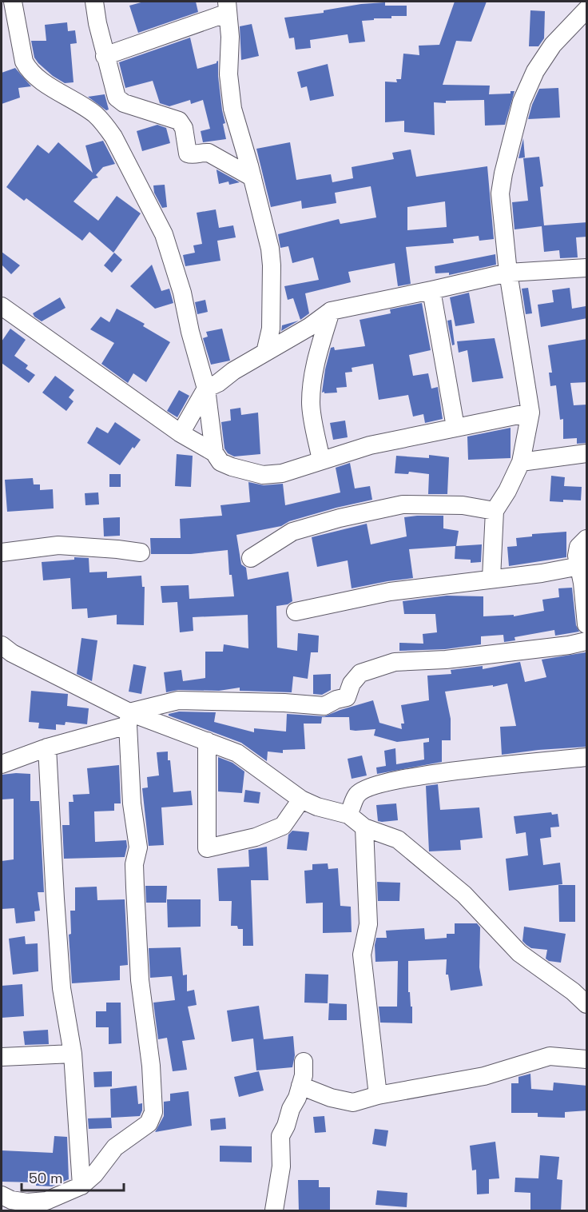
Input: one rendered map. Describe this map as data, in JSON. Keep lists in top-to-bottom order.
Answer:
{
  "scale_bar": "50 m"
}
